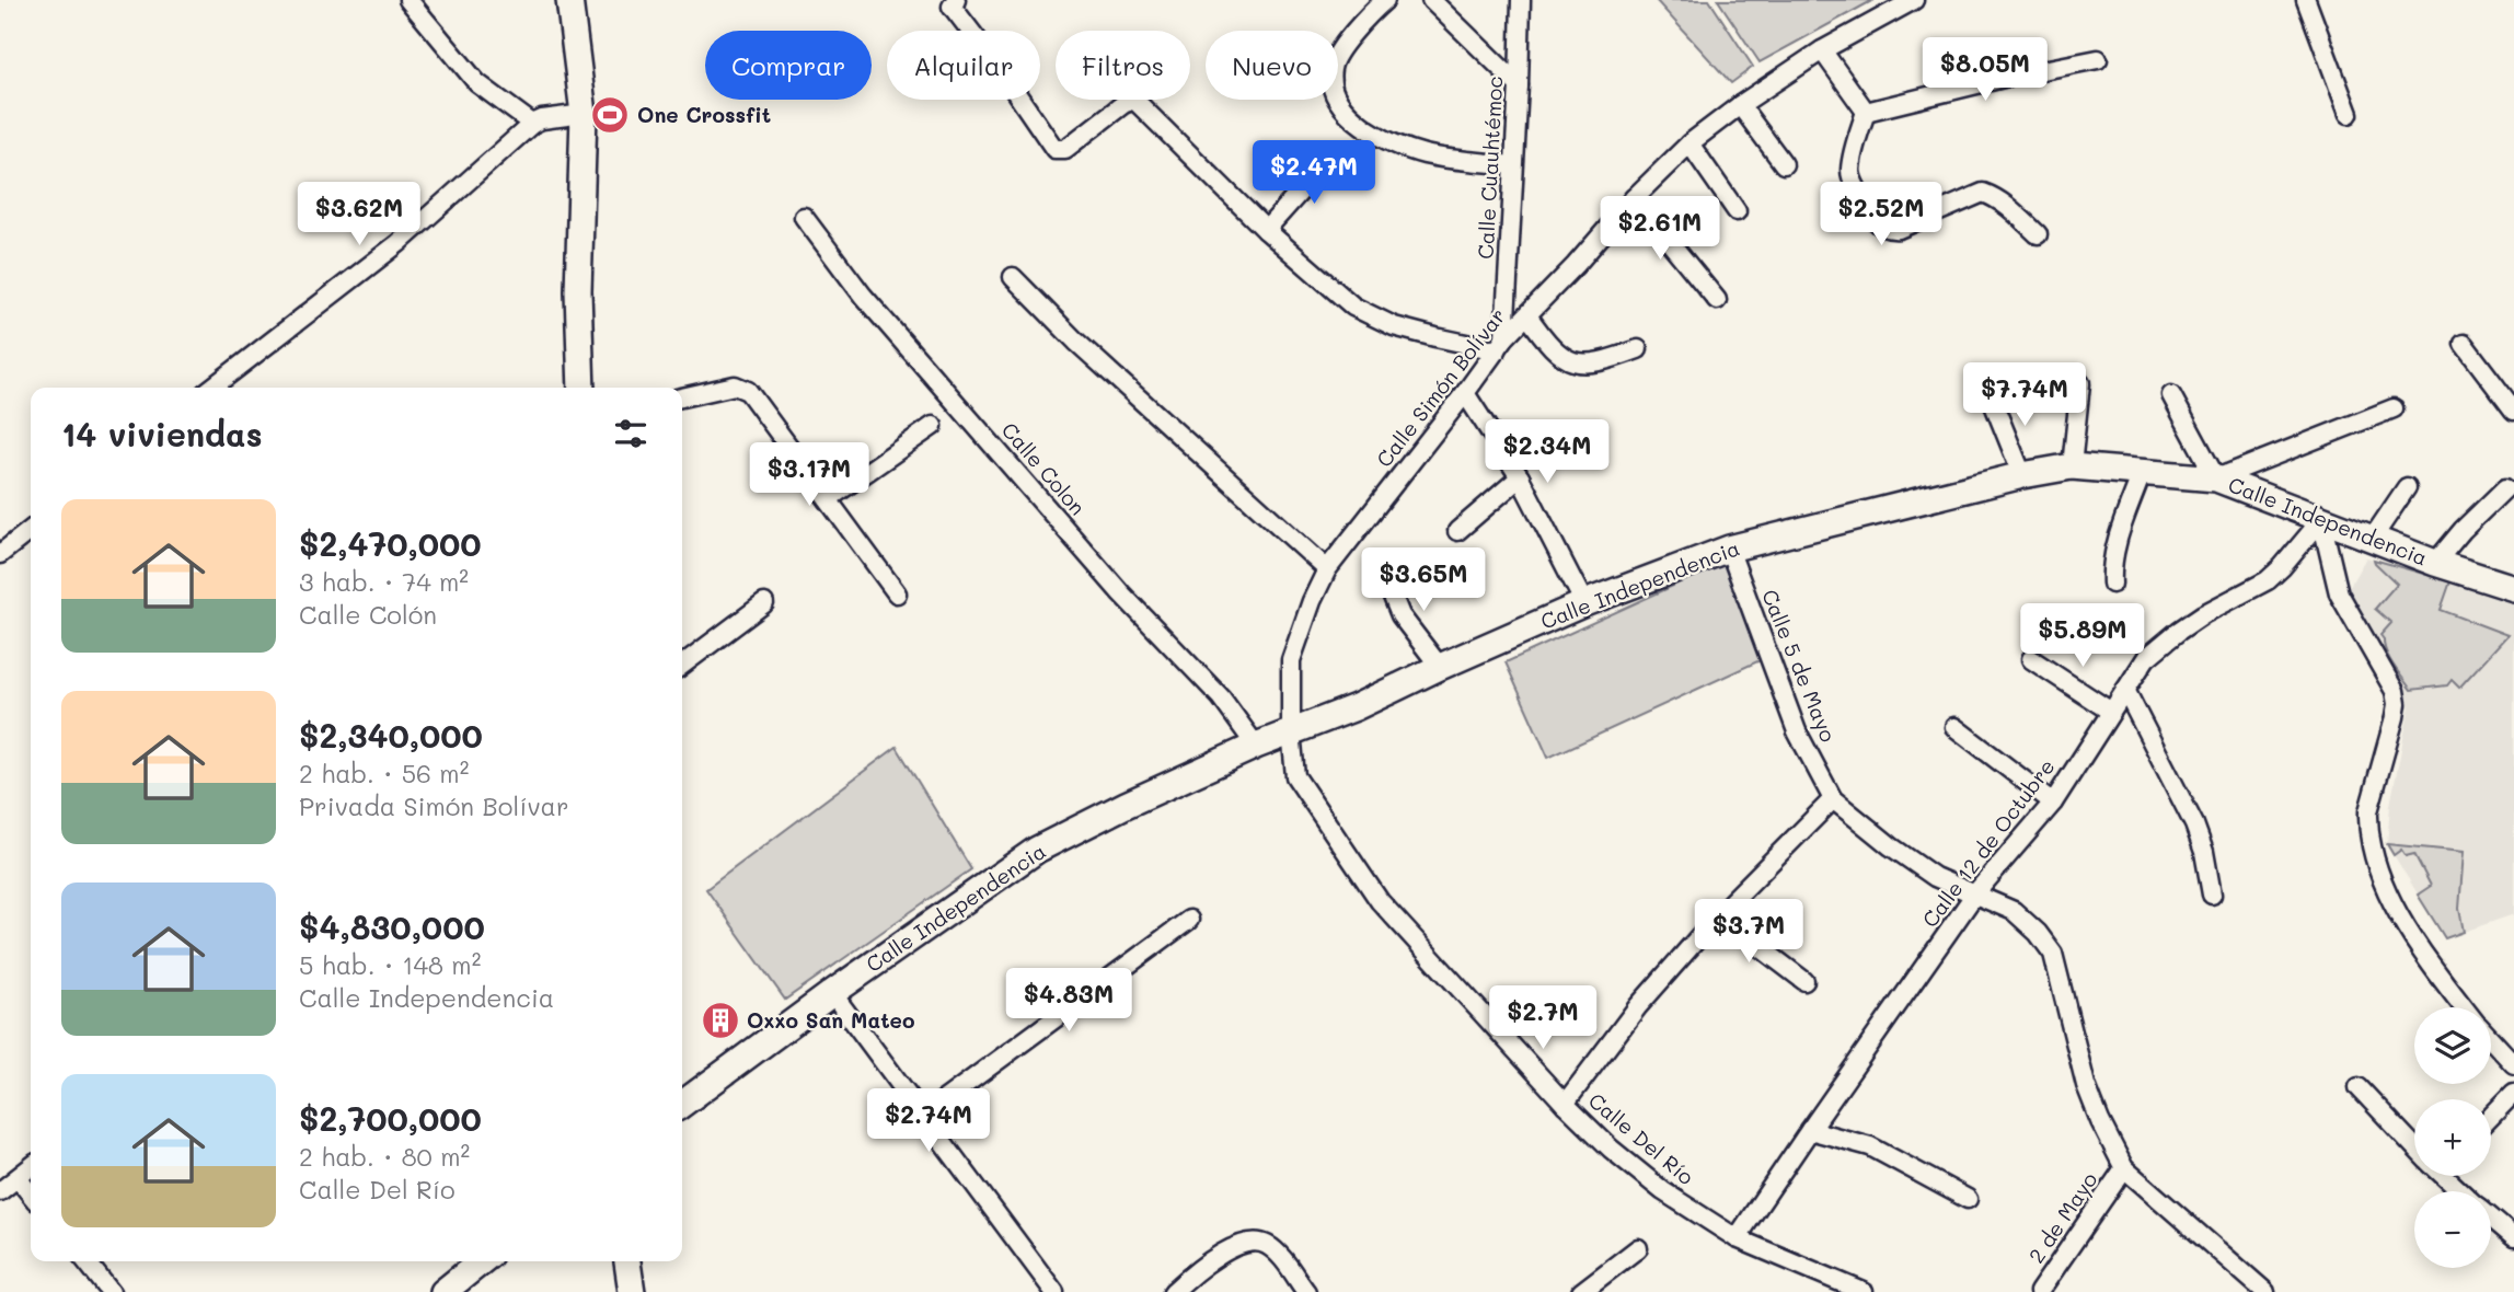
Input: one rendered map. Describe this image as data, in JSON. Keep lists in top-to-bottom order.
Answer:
{
  "streets": {
    "street": [
      "Calle Cuauhtémoc",
      "Calle Simón Bolívar",
      "Calle Colon",
      "Calle Independencia",
      "Calle 5 de Mayo",
      "Calle 12 de Octubre",
      "Calle Del Río",
      "2 de Mayo"
    ]
  },
  "crossings": [
    ["Calle Cuauhtémoc", "Calle Simón Bolívar"],
    ["Calle Simón Bolívar", "Calle Independencia"],
    ["Calle Simón Bolívar", "Calle Del Río"],
    ["Calle Colon", "Calle Independencia"],
    ["Calle Independencia", "Calle 5 de Mayo"],
    ["Calle Independencia", "Calle 12 de Octubre"],
    ["Calle Independencia", "Calle Del Río"],
    ["Calle 5 de Mayo", "Calle 12 de Octubre"],
    ["Calle 5 de Mayo", "2 de Mayo"],
    ["Calle 12 de Octubre", "Calle Del Río"]
  ],
  "places": {
    "sports": ["One Crossfit"],
    "building": ["Oxxo San Mateo"]
  },
  "page": {
    "chip": [
      "Comprar",
      "Alquilar",
      "Filtros",
      "Nuevo"
    ],
    "price": [
      "$8.05M",
      "$2.47M",
      "$3.62M",
      "$2.52M",
      "$2.61M",
      "$7.74M",
      "$2.34M",
      "$3.17M",
      "$3.65M",
      "$5.89M",
      "$3.7M",
      "$4.83M",
      "$2.7M",
      "$2.74M"
    ],
    "heading": "14 viviendas",
    "list": [
      {
        "name": "$2,470,000",
        "note": "3 hab. · 74 m² · Calle Colón"
      },
      {
        "name": "$2,340,000",
        "note": "2 hab. · 56 m² · Privada Simón Bolívar"
      },
      {
        "name": "$4,830,000",
        "note": "5 hab. · 148 m² · Calle Independencia"
      },
      {
        "name": "$2,700,000",
        "note": "2 hab. · 80 m² · Calle Del Río"
      }
    ],
    "map_buttons": ["+", "−"]
  }
}
